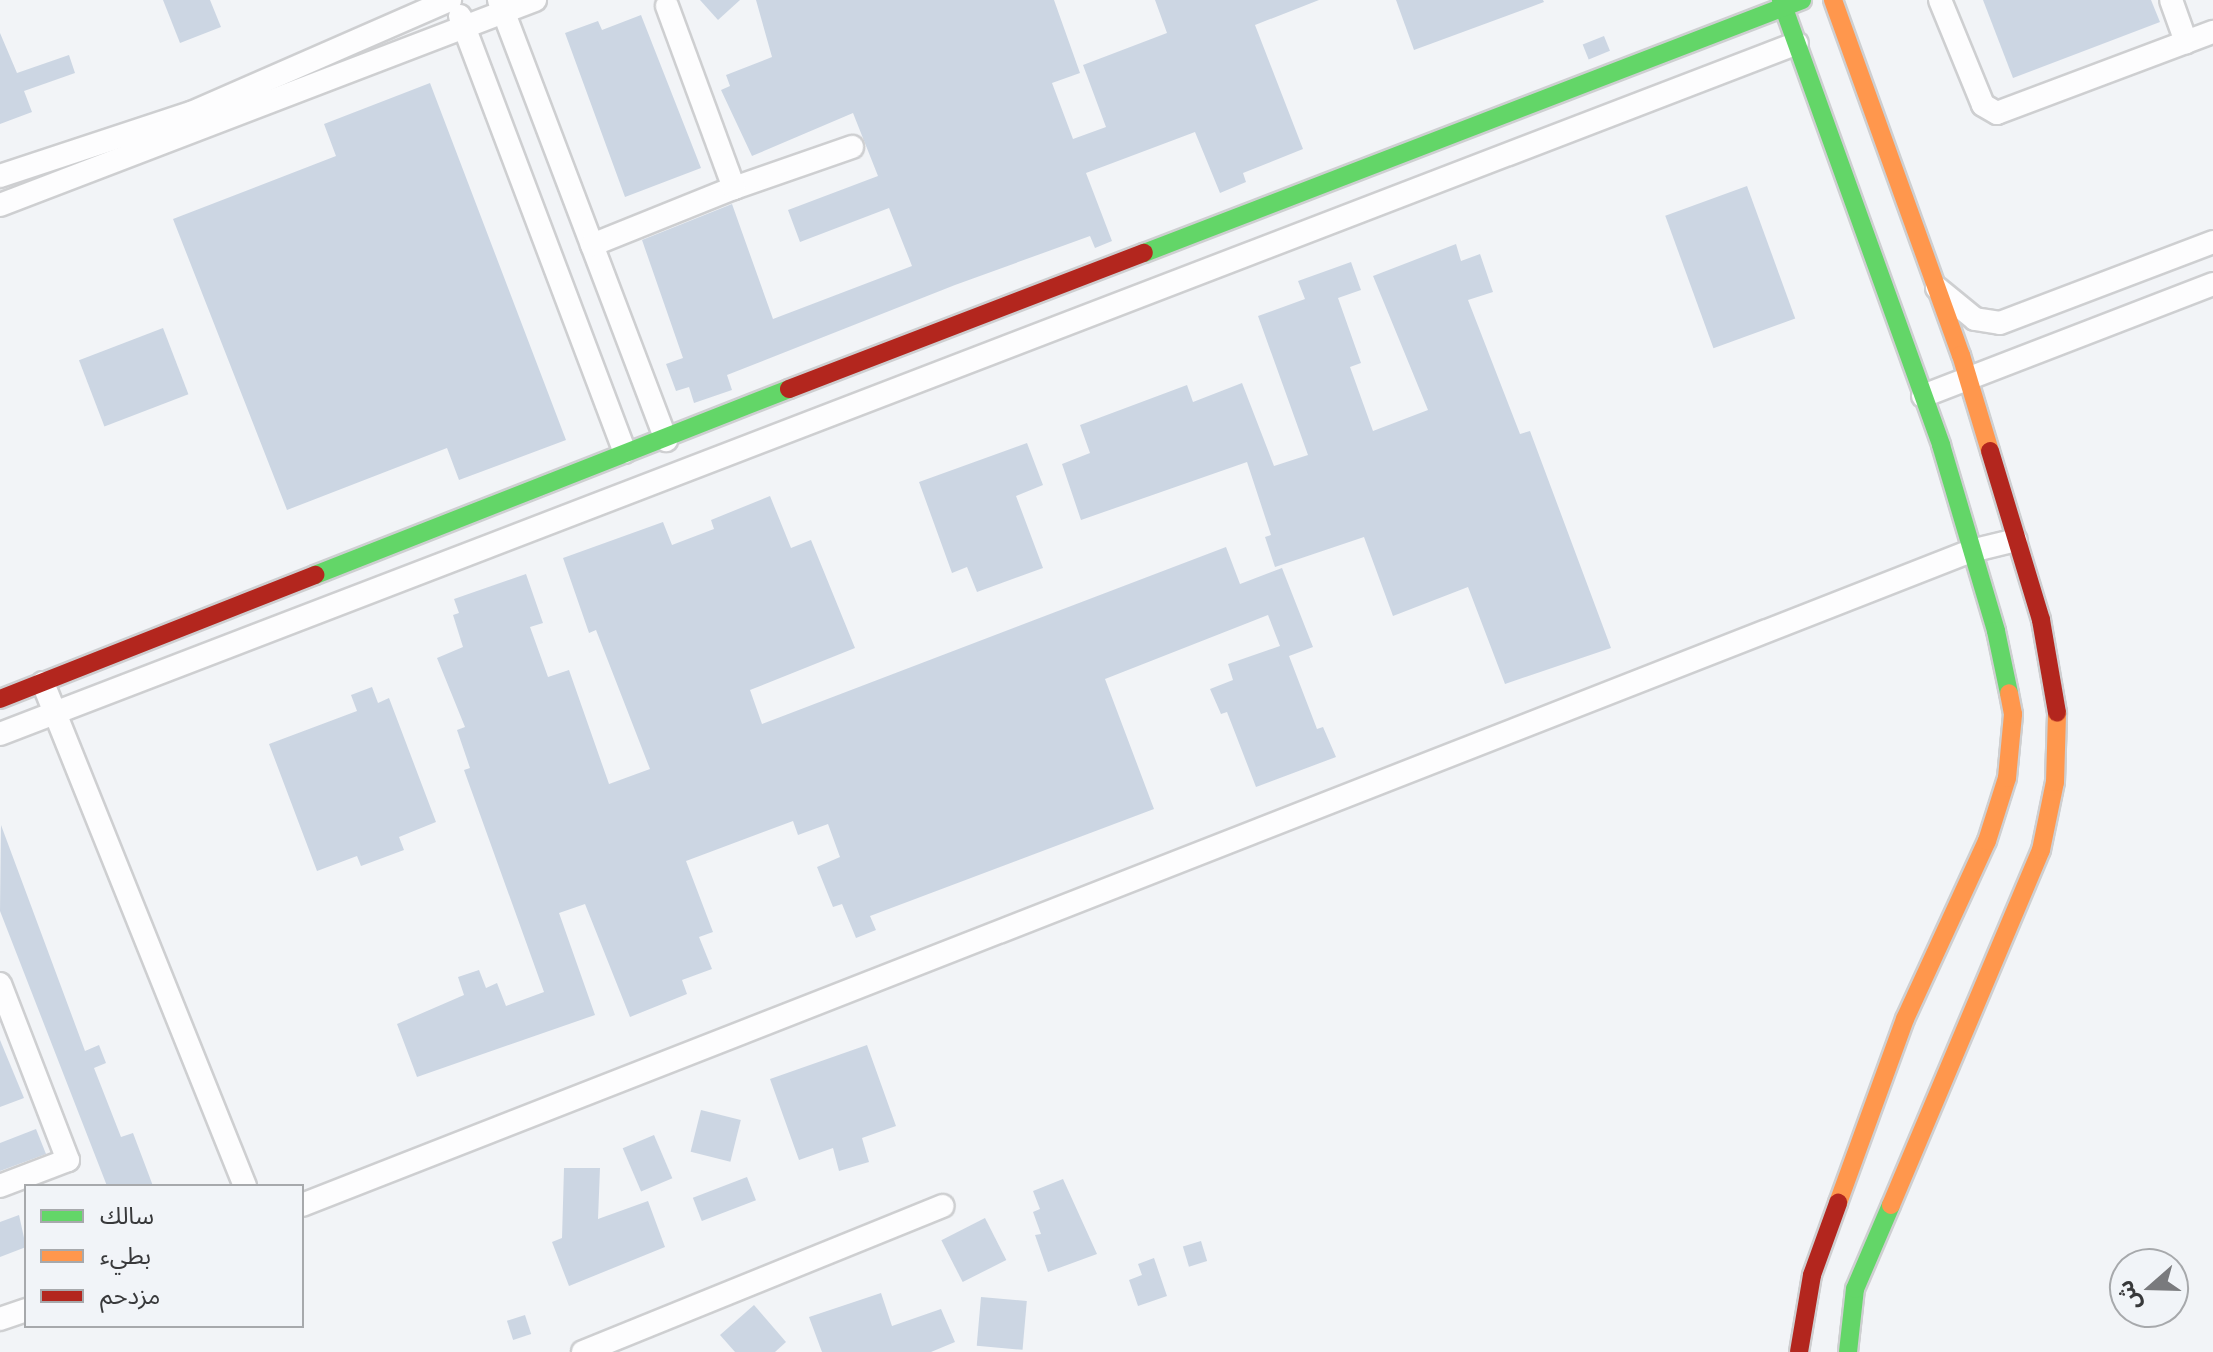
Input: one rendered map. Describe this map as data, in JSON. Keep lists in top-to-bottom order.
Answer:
{
  "legend": ["سالك", "بطيء", "مزدحم"],
  "north": "left"
}
